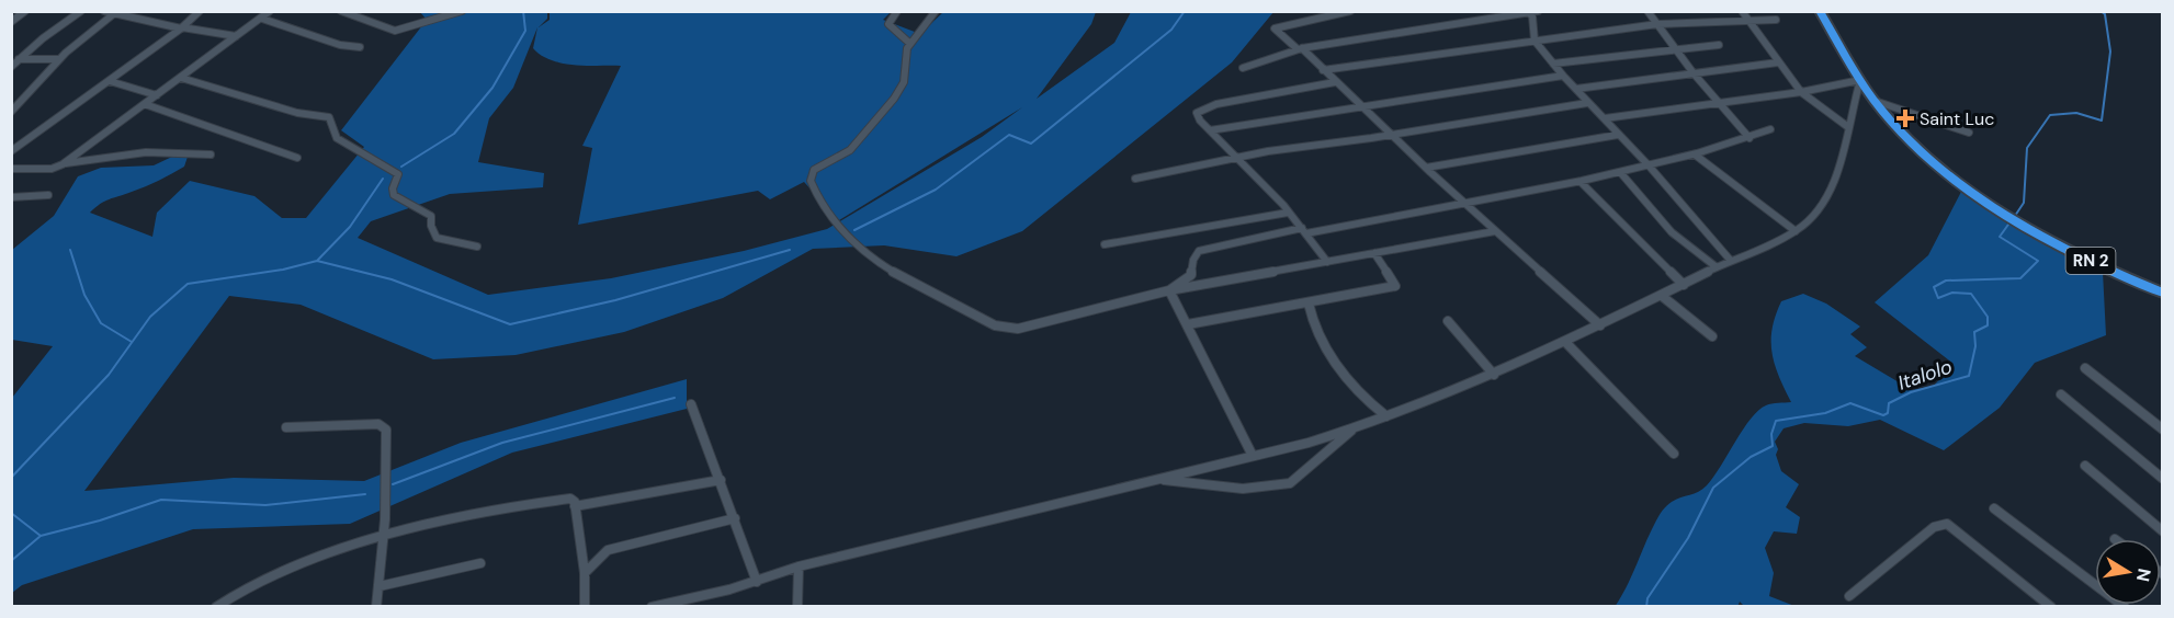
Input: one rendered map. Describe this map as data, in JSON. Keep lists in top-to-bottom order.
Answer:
{
  "streets": {
    "highway": ["RN 2"]
  },
  "water": ["Italolo"],
  "places": {
    "health": ["Saint Luc"]
  },
  "north": "right"
}
